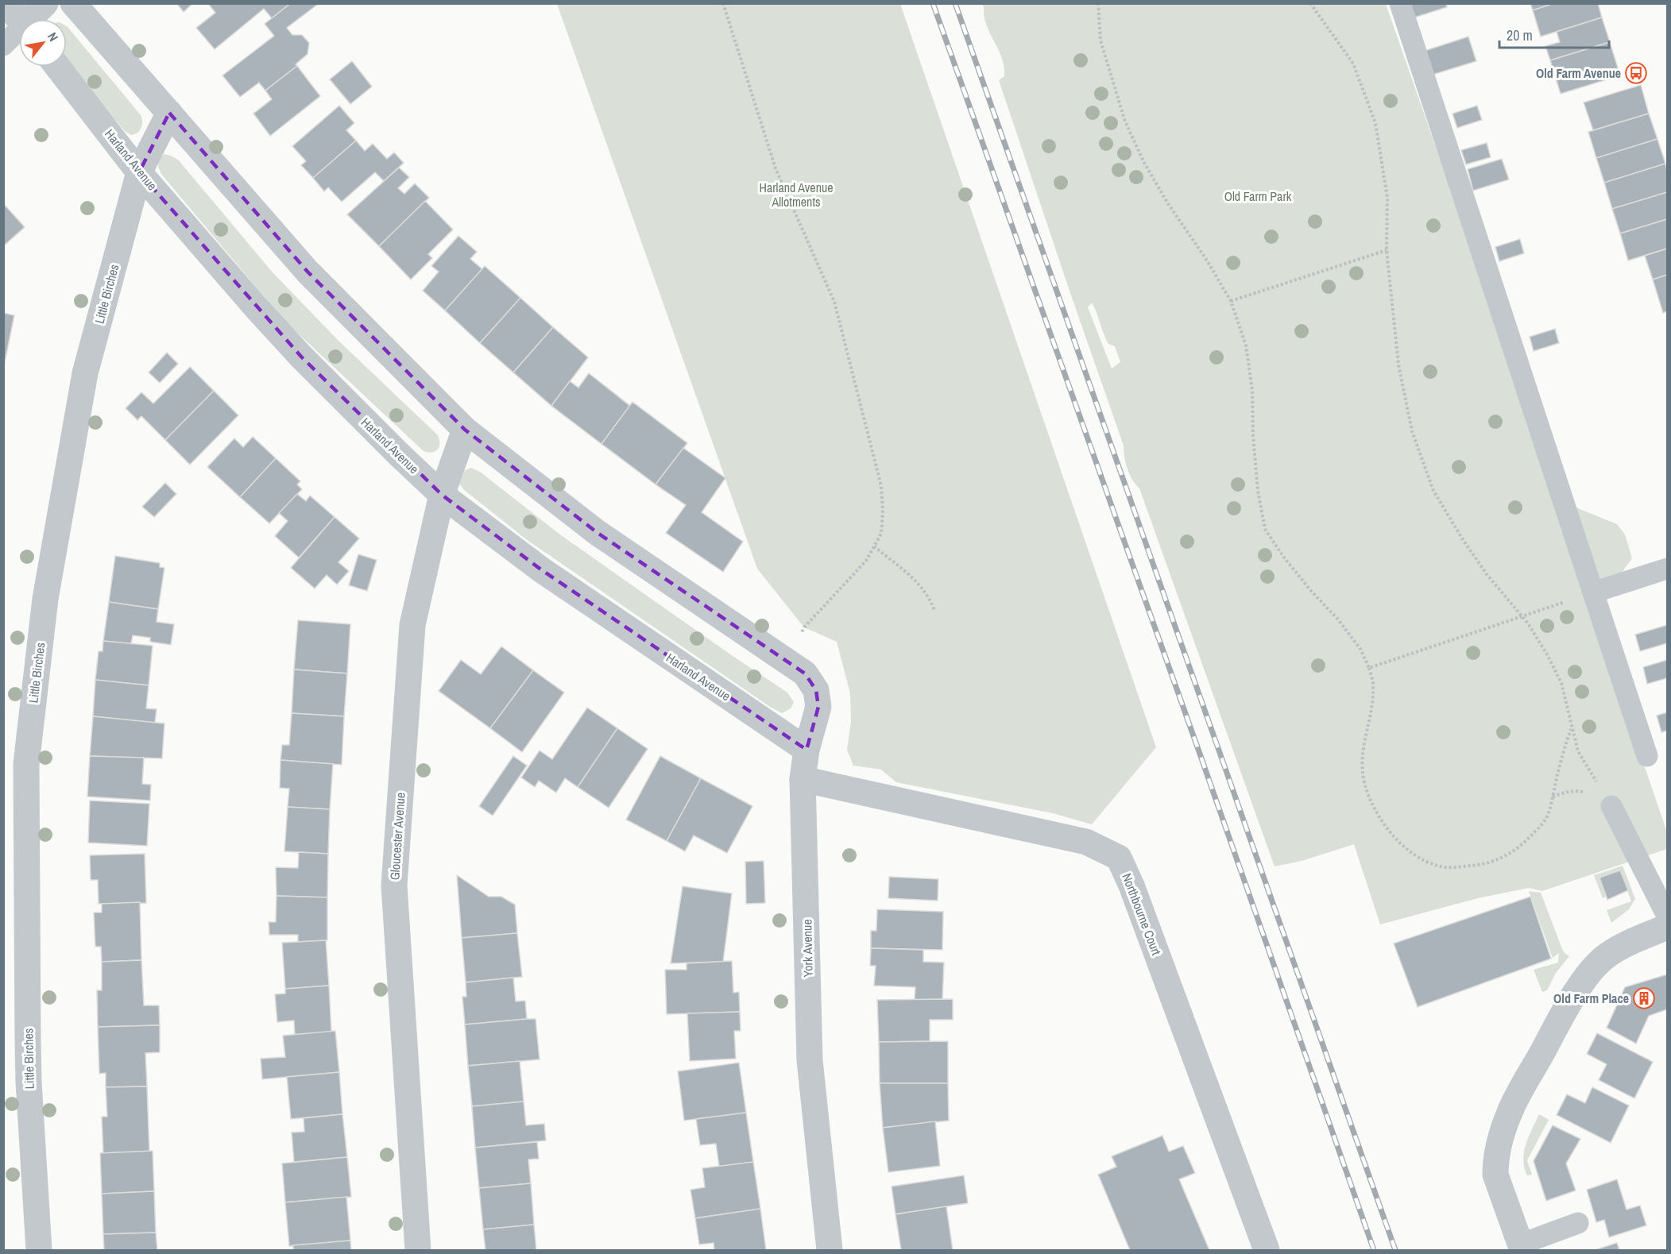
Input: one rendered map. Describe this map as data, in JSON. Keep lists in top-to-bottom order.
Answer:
{
  "streets": {
    "street": [
      "Harland Avenue",
      "Little Birches",
      "Gloucester Avenue",
      "Northbourne Court",
      "York Avenue"
    ]
  },
  "crossings": [
    ["Harland Avenue", "Little Birches"],
    ["Harland Avenue", "Gloucester Avenue"],
    ["Harland Avenue", "York Avenue"],
    ["Northbourne Court", "York Avenue"]
  ],
  "parks": ["Harland Avenue Allotments", "Old Farm Park"],
  "places": {
    "bus stop": ["Old Farm Avenue"],
    "building": ["Old Farm Place"]
  },
  "scale_bar": "20 m",
  "north": "top right"
}
